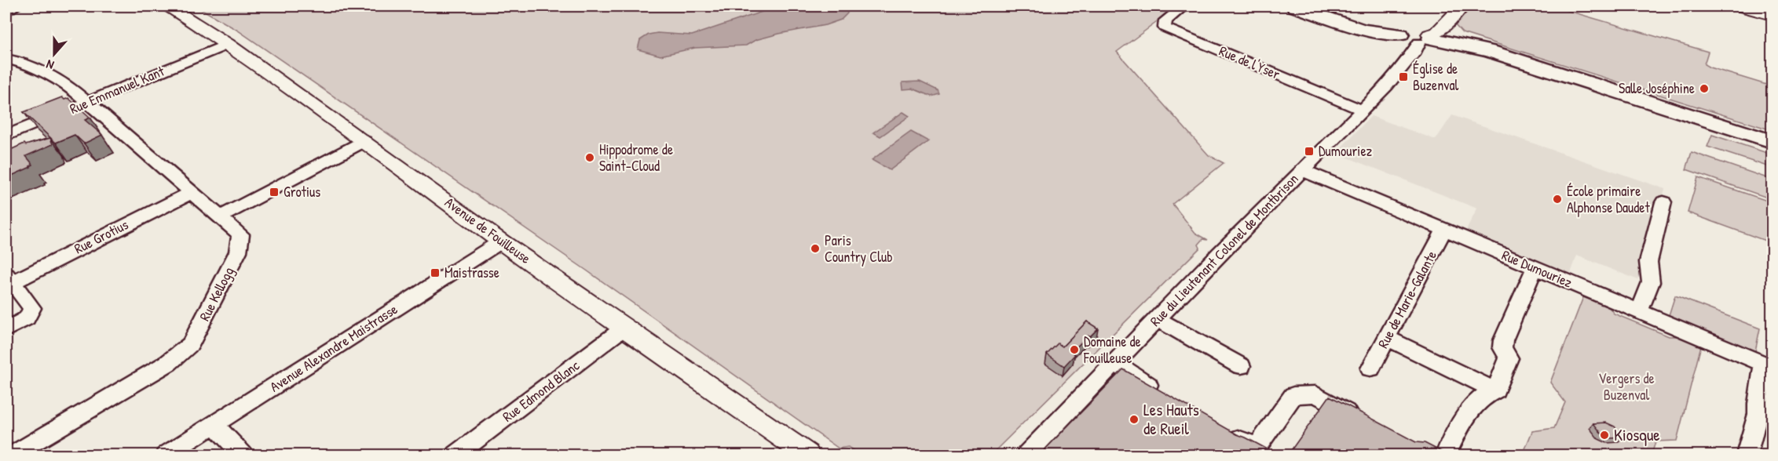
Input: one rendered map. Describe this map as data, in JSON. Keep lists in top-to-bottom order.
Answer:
{
  "streets": {
    "street": [
      "Rue de l'Yser",
      "Rue Emmanuel Kant",
      "Avenue de Fouilleuse",
      "Rue Grotius",
      "Rue du Lieutenant Colonel de Montbrison",
      "Rue Dumouriez",
      "Rue Kellogg",
      "Rue de Marie-Galante",
      "Avenue Alexandre Maistrasse",
      "Rue Edmond Blanc"
    ]
  },
  "crossings": [
    ["Rue de l'Yser", "Rue du Lieutenant Colonel de Montbrison"],
    ["Rue Emmanuel Kant", "Avenue de Fouilleuse"],
    ["Rue Emmanuel Kant", "Rue Kellogg"],
    ["Avenue de Fouilleuse", "Avenue Alexandre Maistrasse"],
    ["Avenue de Fouilleuse", "Rue Edmond Blanc"],
    ["Rue Grotius", "Rue Kellogg"],
    ["Rue du Lieutenant Colonel de Montbrison", "Rue Dumouriez"],
    ["Rue Dumouriez", "Rue de Marie-Galante"]
  ],
  "parks": ["Vergers de Buzenval"],
  "places": {
    "transit": [
      "Église de Buzenval",
      "Dumouriez",
      "Grotius",
      "Maistrasse"
    ],
    "other": [
      "Salle Joséphine",
      "Hippodrome de Saint-Cloud",
      "École primaire Alphonse Daudet",
      "Paris Country Club",
      "Domaine de Fouilleuse",
      "Les Hauts de Rueil",
      "Kiosque"
    ]
  },
  "north": "bottom"
}
